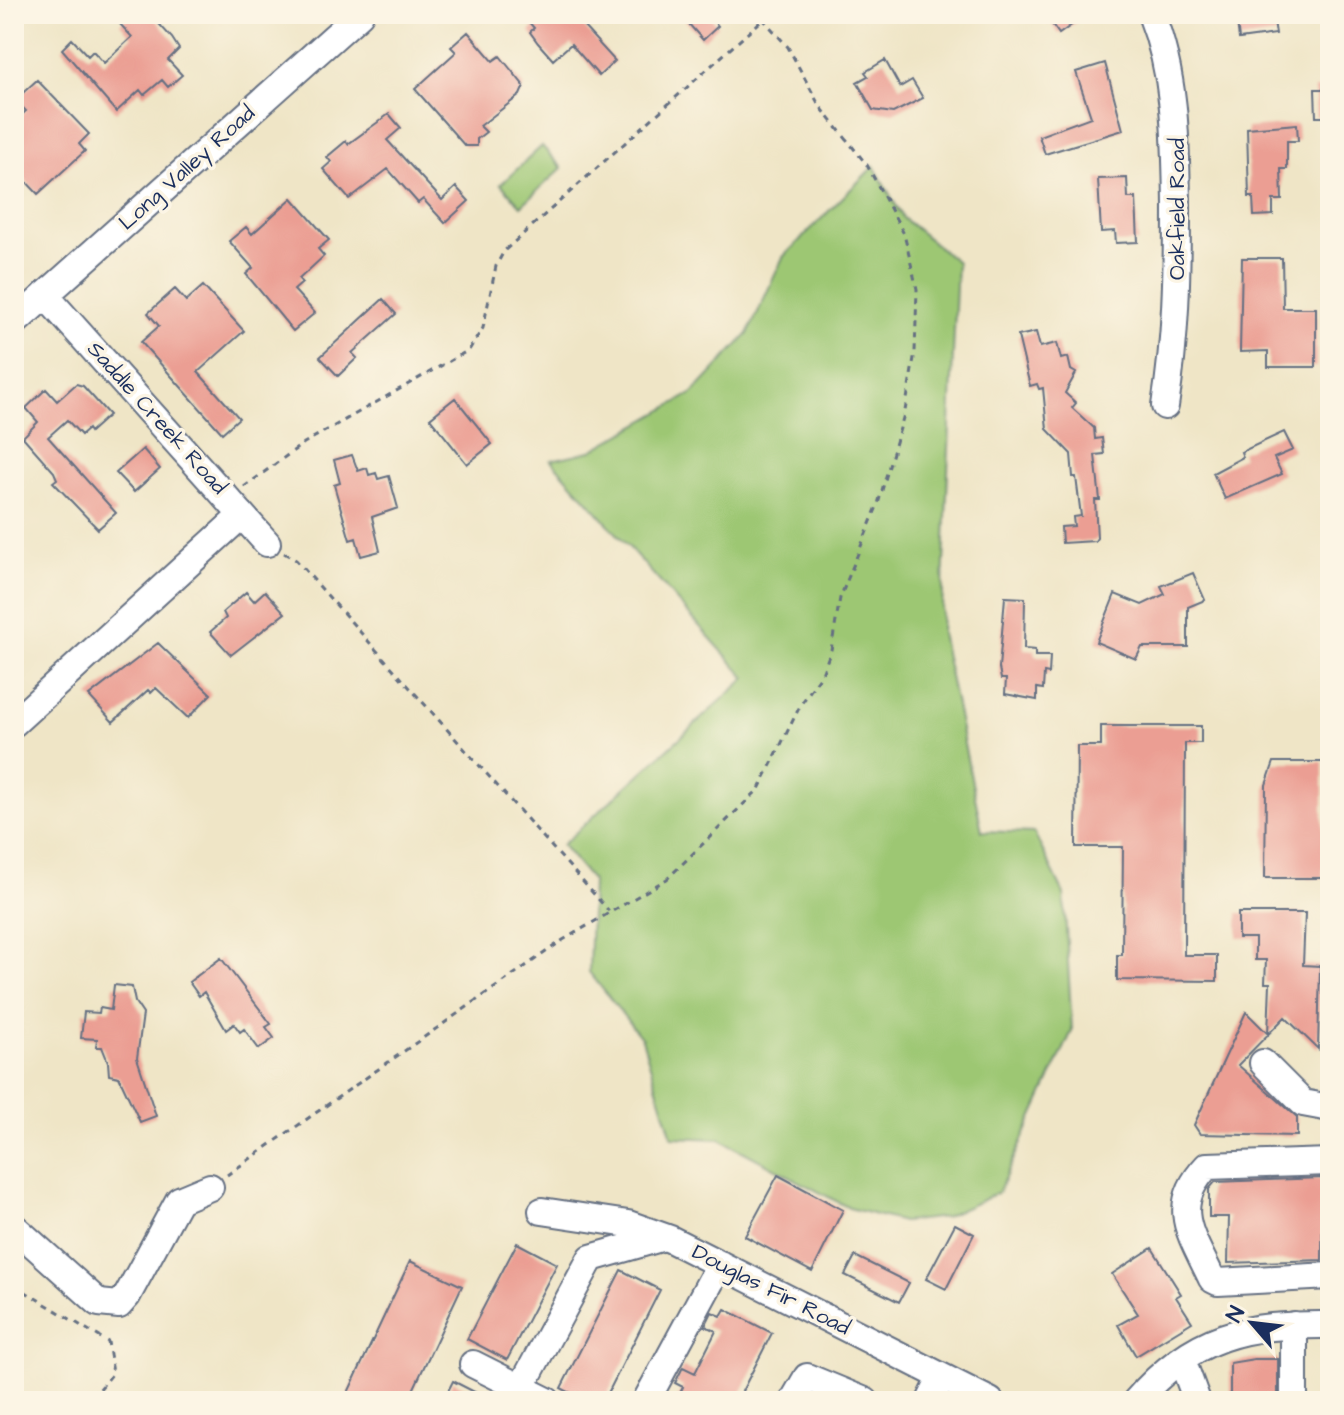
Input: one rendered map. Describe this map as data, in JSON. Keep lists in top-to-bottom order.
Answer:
{
  "streets": {
    "street": [
      "Long Valley Road",
      "Oakfield Road",
      "Saddle Creek Road",
      "Douglas Fir Road"
    ]
  },
  "crossings": [
    ["Long Valley Road", "Saddle Creek Road"]
  ],
  "north": "top left"
}
